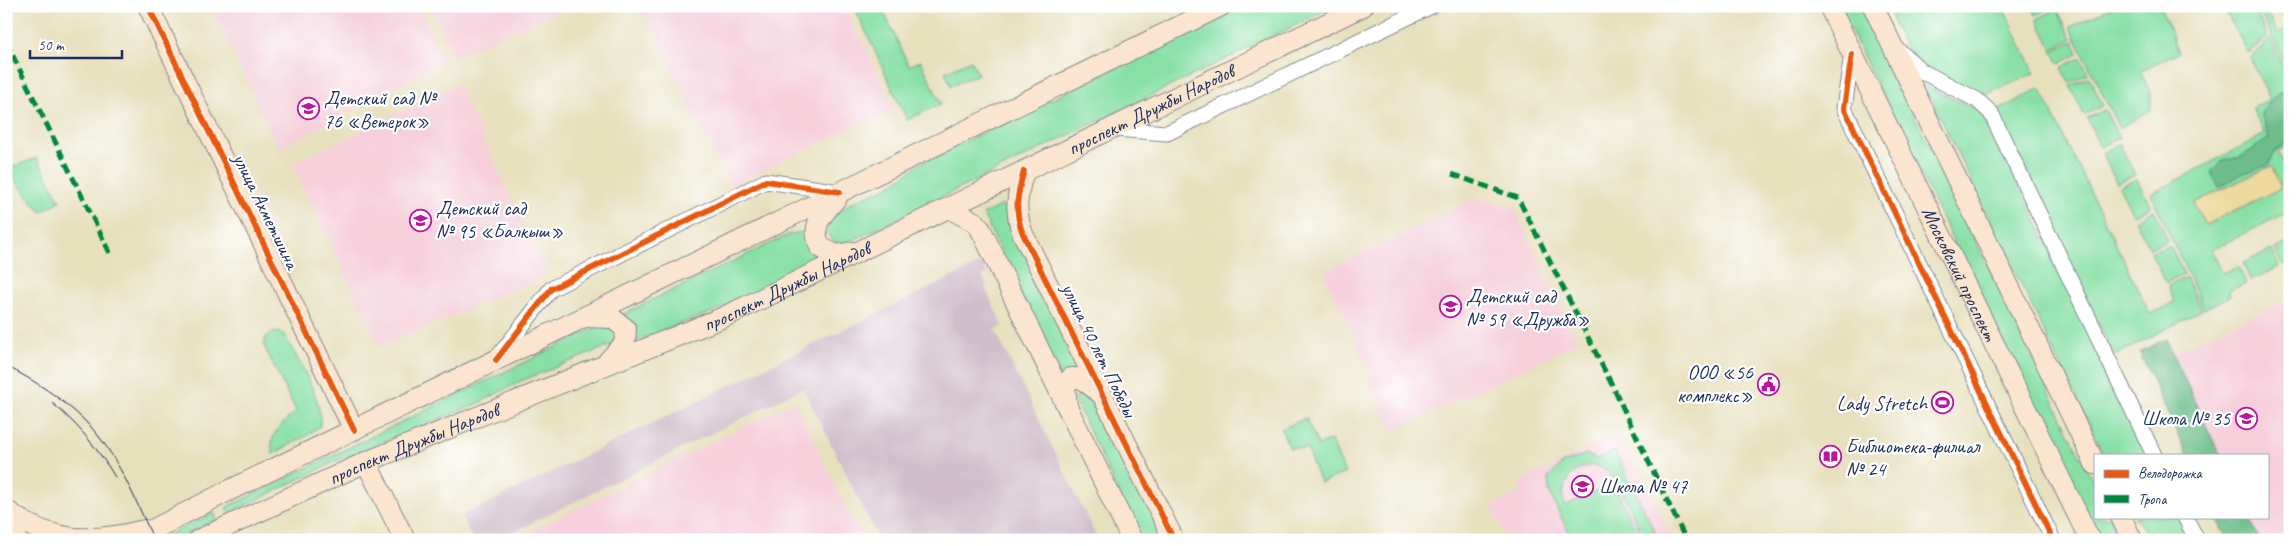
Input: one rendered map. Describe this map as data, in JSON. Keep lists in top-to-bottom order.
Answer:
{
  "streets": {
    "main road": [
      "проспект Дружбы Народов",
      "улица Ахметшина",
      "Московский проспект",
      "улица 40 лет Победы"
    ]
  },
  "crossings": [
    ["проспект Дружбы Народов", "улица Ахметшина"],
    ["проспект Дружбы Народов", "улица 40 лет Победы"]
  ],
  "places": {
    "school or university": [
      "Детский сад № 76 «Ветерок»",
      "Детский сад № 95 «Балкыш»",
      "Детский сад № 59 «Дружба»",
      "Школа № 35",
      "Школа № 47"
    ],
    "public building": ["ООО «56 комплекс»"],
    "sports": ["Lady Stretch"],
    "library": ["Библиотека-филиал № 24"]
  },
  "legend": ["Велодорожка", "Тропа"],
  "scale_bar": "50 m"
}
